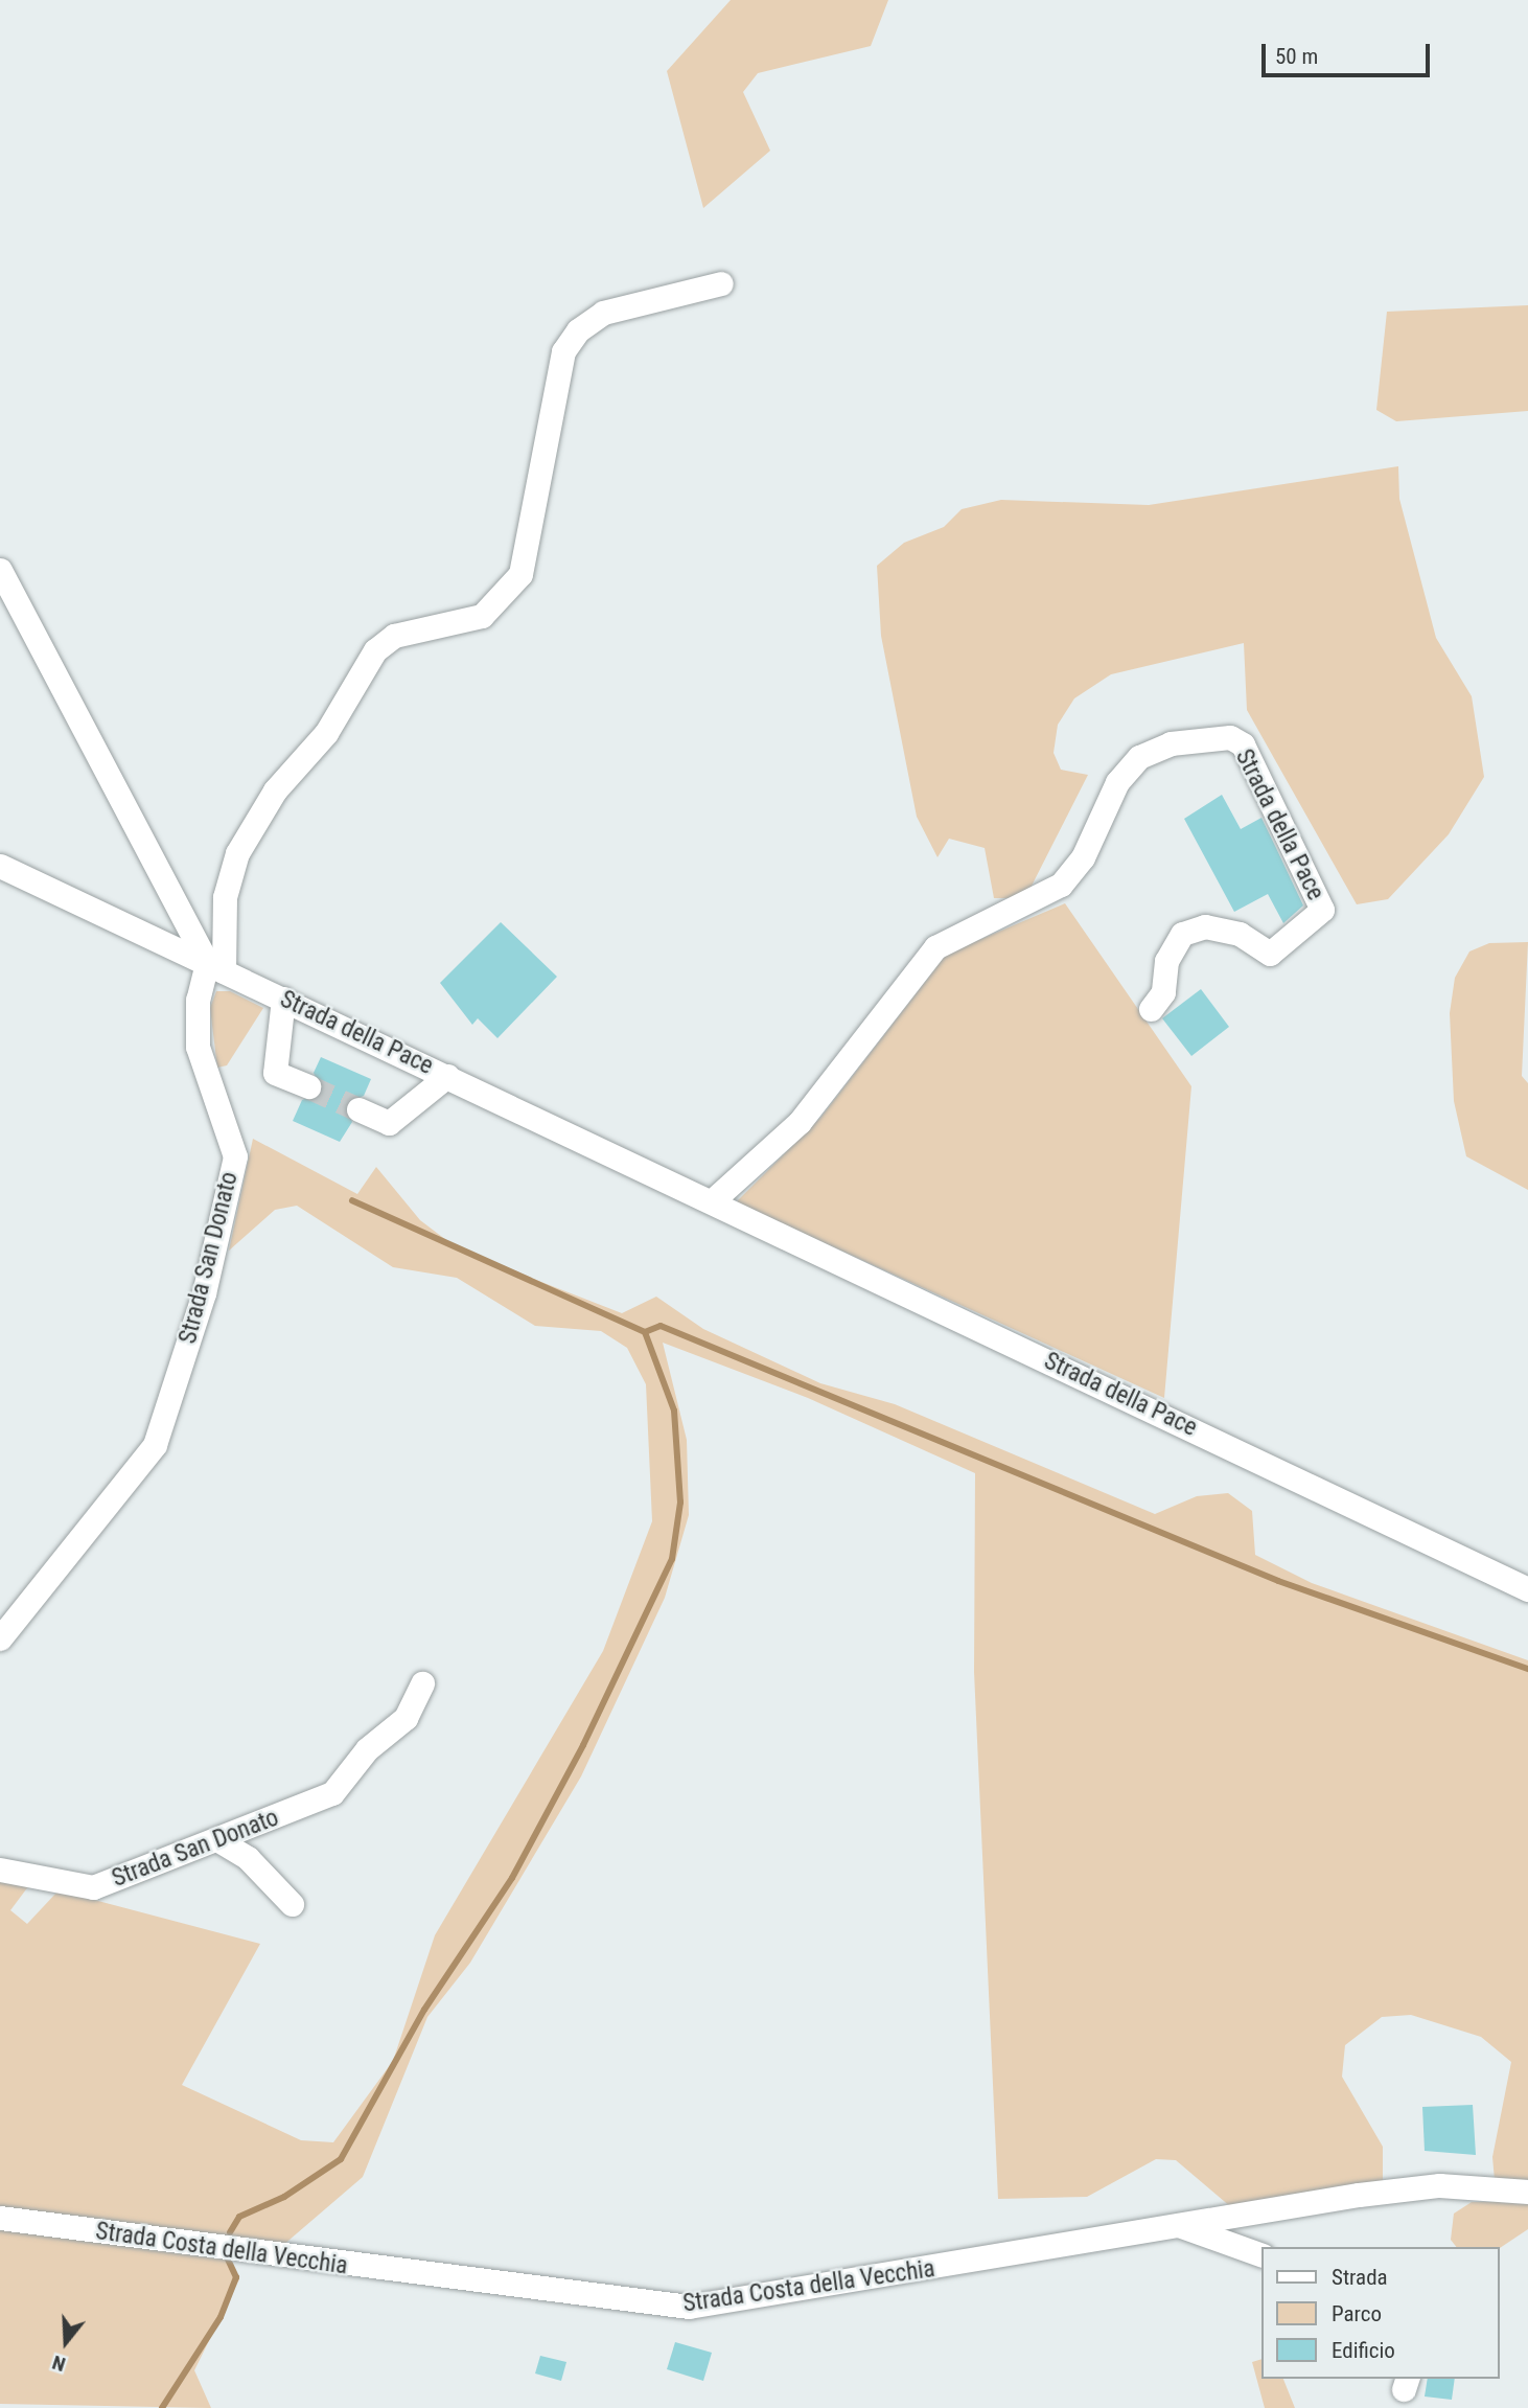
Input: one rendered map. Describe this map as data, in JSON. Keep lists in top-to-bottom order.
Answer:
{
  "streets": {
    "street": ["Strada della Pace", "Strada San Donato", "Strada Costa della Vecchia"]
  },
  "crossings": [
    ["Strada della Pace", "Strada San Donato"]
  ],
  "legend": ["Strada", "Parco", "Edificio"],
  "scale_bar": "50 m",
  "north": "bottom"
}
